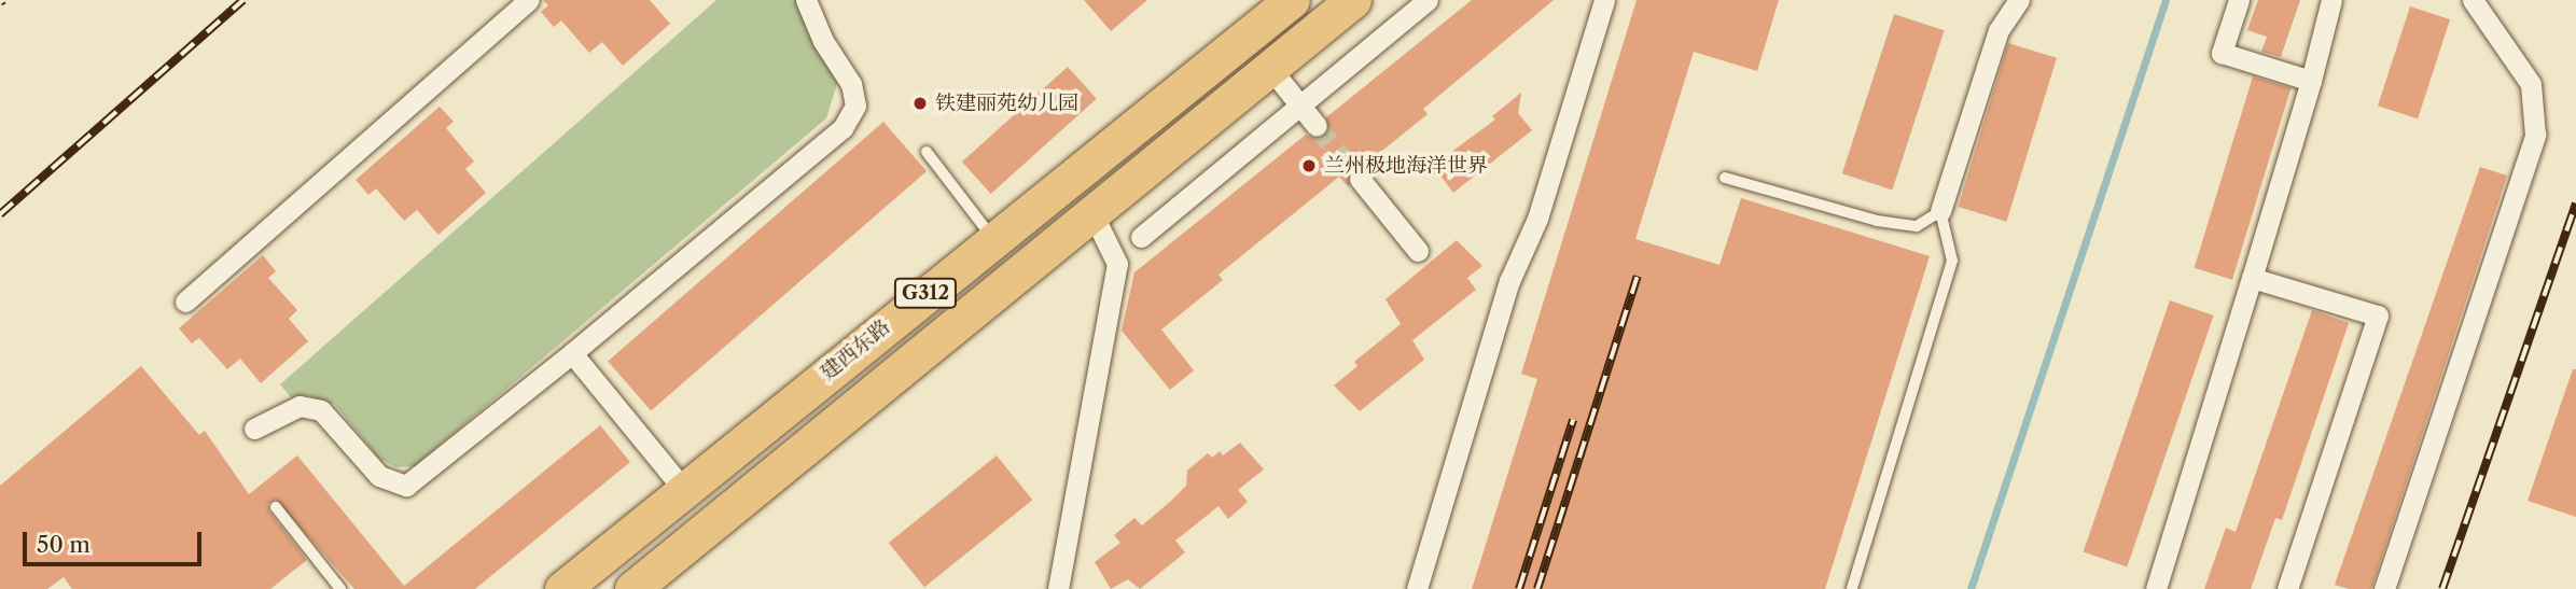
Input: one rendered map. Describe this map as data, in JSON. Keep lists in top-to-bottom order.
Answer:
{
  "streets": {
    "highway": ["G312", "建西东路"]
  },
  "places": ["铁建丽苑幼儿园", "兰州极地海洋世界"],
  "scale_bar": "50 m"
}
